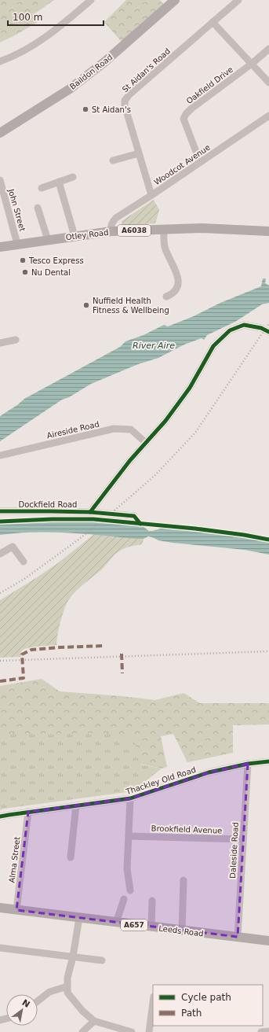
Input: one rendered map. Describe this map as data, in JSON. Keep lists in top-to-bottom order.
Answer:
{
  "streets": {
    "main road": [
      "Baildon Road",
      "A6038",
      "Otley Road",
      "A657",
      "Leeds Road"
    ],
    "street": [
      "St Aidan's Road",
      "Oakfield Drive",
      "Woodcot Avenue",
      "John Street",
      "Aireside Road",
      "Dockfield Road",
      "Thackley Old Road",
      "Brookfield Avenue",
      "Daleside Road",
      "Alma Street"
    ]
  },
  "crossings": [
    ["St Aidan's Road", "Woodcot Avenue"],
    ["Oakfield Drive", "Woodcot Avenue"],
    ["Woodcot Avenue", "Otley Road"],
    ["John Street", "Otley Road"],
    ["Thackley Old Road", "Daleside Road"],
    ["Thackley Old Road", "Alma Street"],
    ["Brookfield Avenue", "Daleside Road"],
    ["Daleside Road", "Leeds Road"],
    ["Alma Street", "Leeds Road"]
  ],
  "water": ["River Aire"],
  "places": [
    "St Aidan's",
    "Tesco Express",
    "Nu Dental",
    "Nuffield Health Fitness & Wellbeing"
  ],
  "legend": ["Cycle path", "Path"],
  "scale_bar": "100 m",
  "north": "top right"
}
